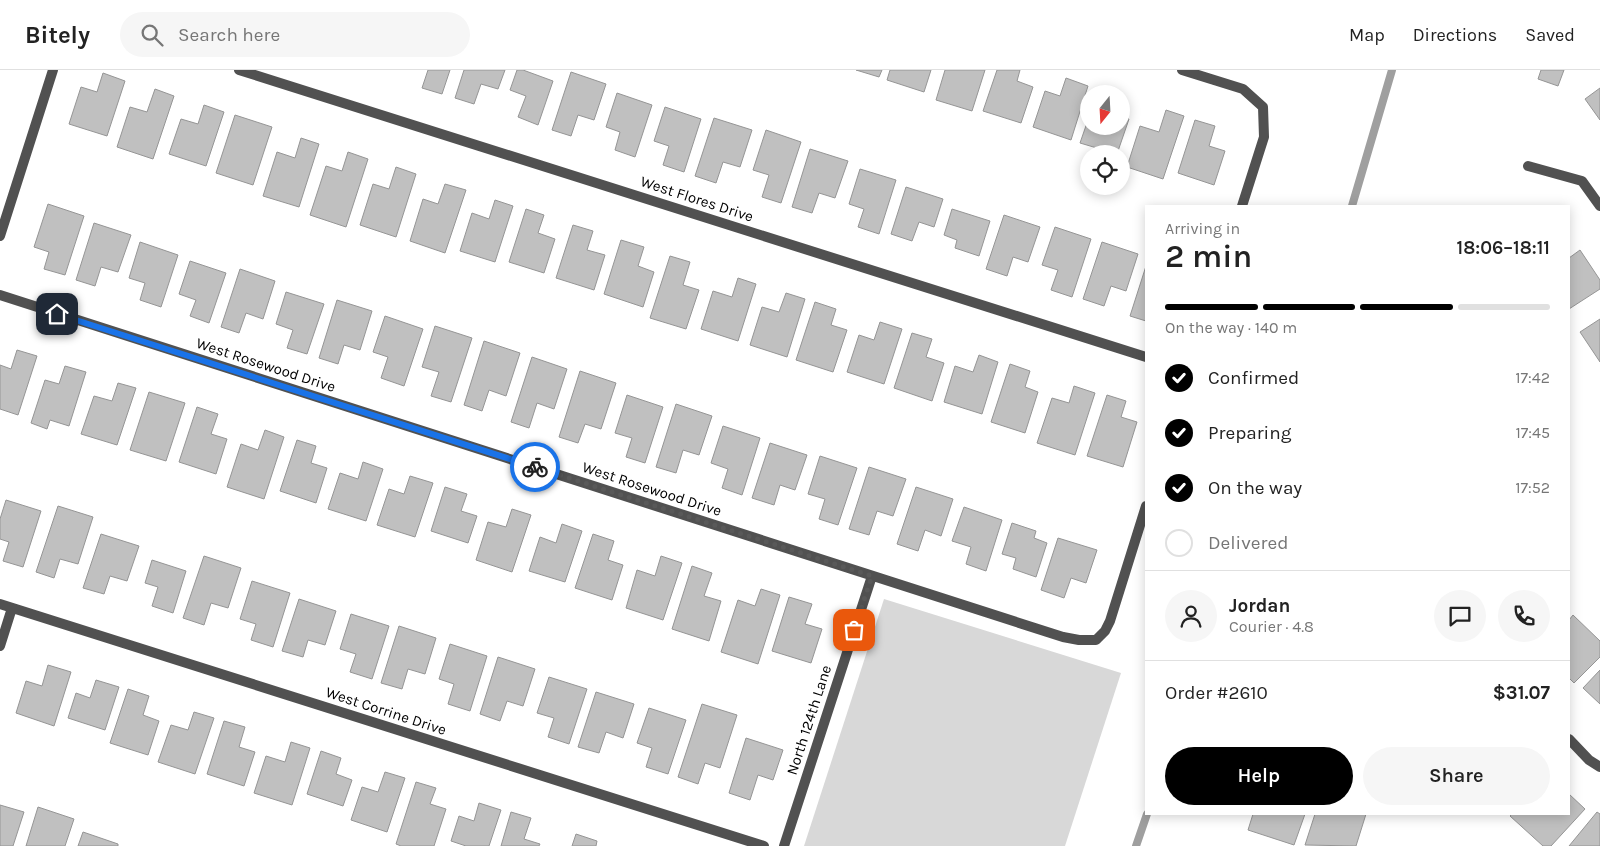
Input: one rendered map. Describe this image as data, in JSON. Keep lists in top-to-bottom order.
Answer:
{
  "streets": {
    "street": [
      "West Flores Drive",
      "West Rosewood Drive",
      "West Corrine Drive",
      "North 124th Lane"
    ]
  },
  "crossings": [
    ["West Rosewood Drive", "North 124th Lane"]
  ],
  "north": "bottom",
  "page": {
    "header": "Bitely",
    "search": "Search here",
    "nav": ["Map", "Directions", "Saved"],
    "heading": ["2 min", "Arriving in", "18:06–18:11"],
    "panel": [
      "Jordan",
      "Courier · 4.8",
      "Order #2610",
      "$31.07"
    ],
    "bar": "On the way · 140 m",
    "list": [
      ["Confirmed", "17:42"],
      ["Preparing", "17:45"],
      ["On the way", "17:52"],
      "Delivered"
    ],
    "buttons": ["Help", "Share"]
  }
}
